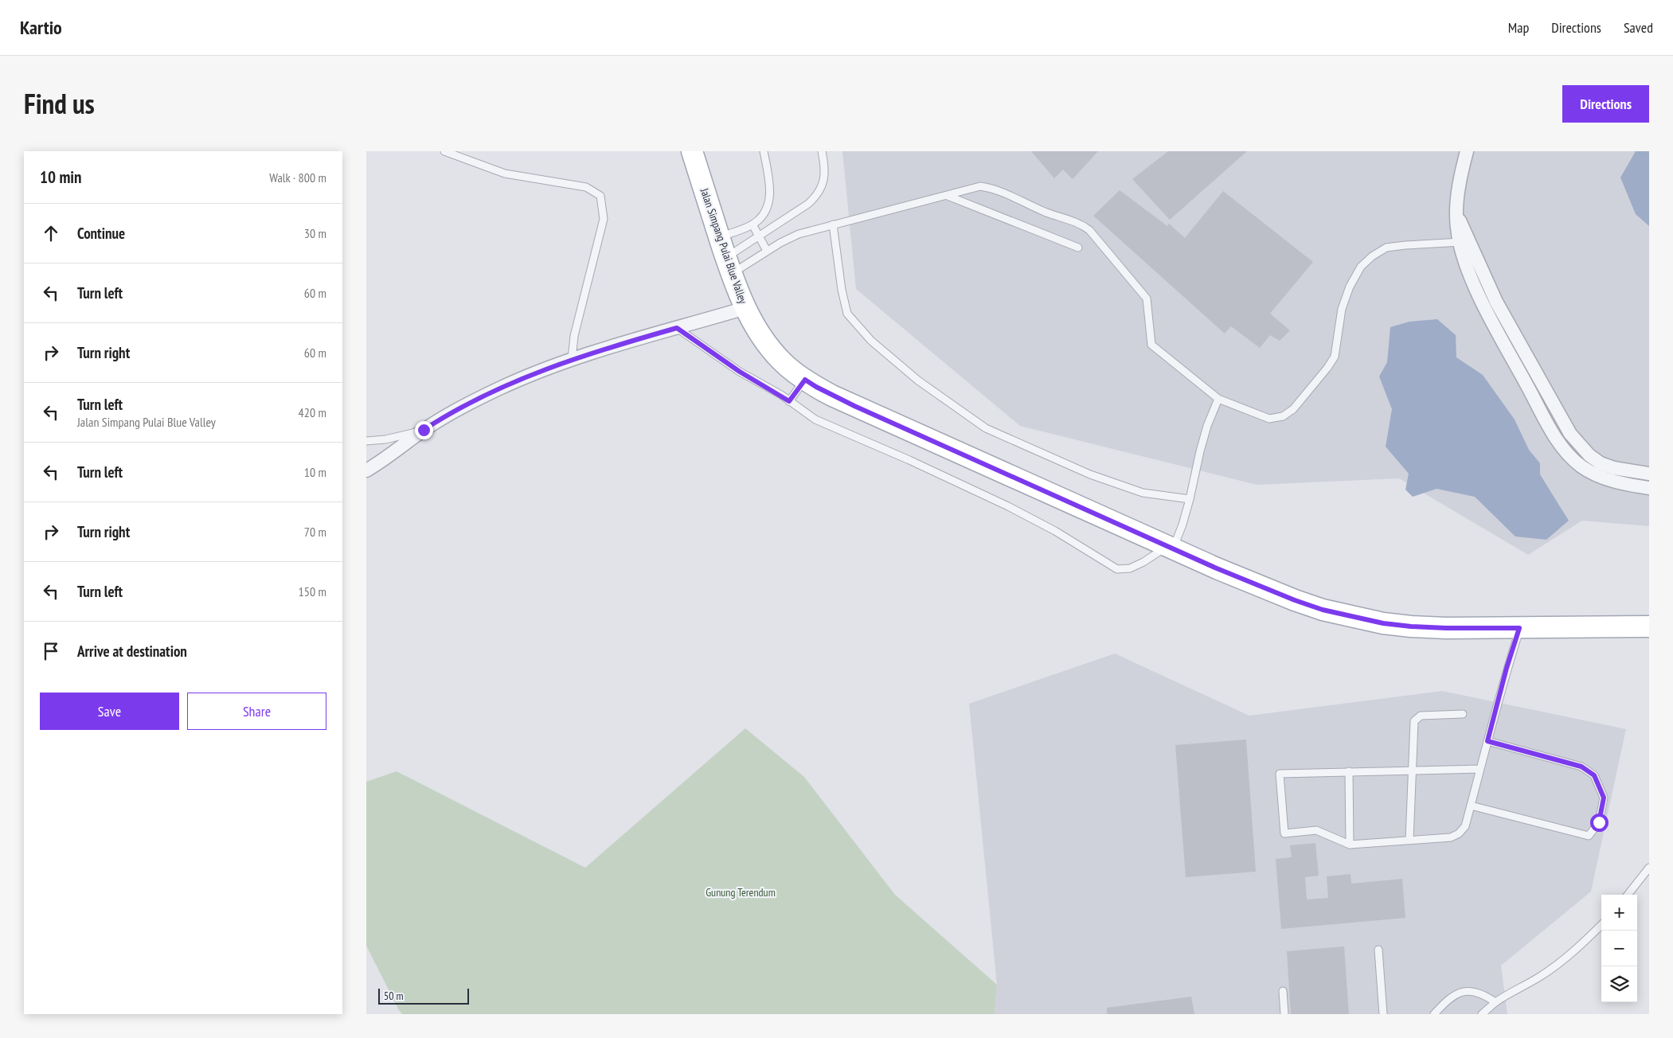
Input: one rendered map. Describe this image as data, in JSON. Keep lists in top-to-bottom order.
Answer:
{
  "streets": {
    "main road": ["Jalan Simpang Pulai Blue Valley"]
  },
  "parks": ["Gunung Terendum"],
  "scale_bar": "50 m",
  "page": {
    "header": "Kartio",
    "nav": ["Map", "Directions", "Saved"],
    "title": "Find us",
    "buttons": [
      "Directions",
      ["Save", "Share"]
    ],
    "heading": ["10 min", "Walk · 800 m"],
    "list": [
      ["Continue", "30 m"],
      ["Turn left", "60 m"],
      ["Turn right", "60 m"],
      ["Turn left", "Jalan Simpang Pulai Blue Valley", "420 m"],
      ["Turn left", "10 m"],
      ["Turn right", "70 m"],
      ["Turn left", "150 m"],
      "Arrive at destination"
    ],
    "map_buttons": ["+", "−"],
    "scale": "50 m"
  }
}
